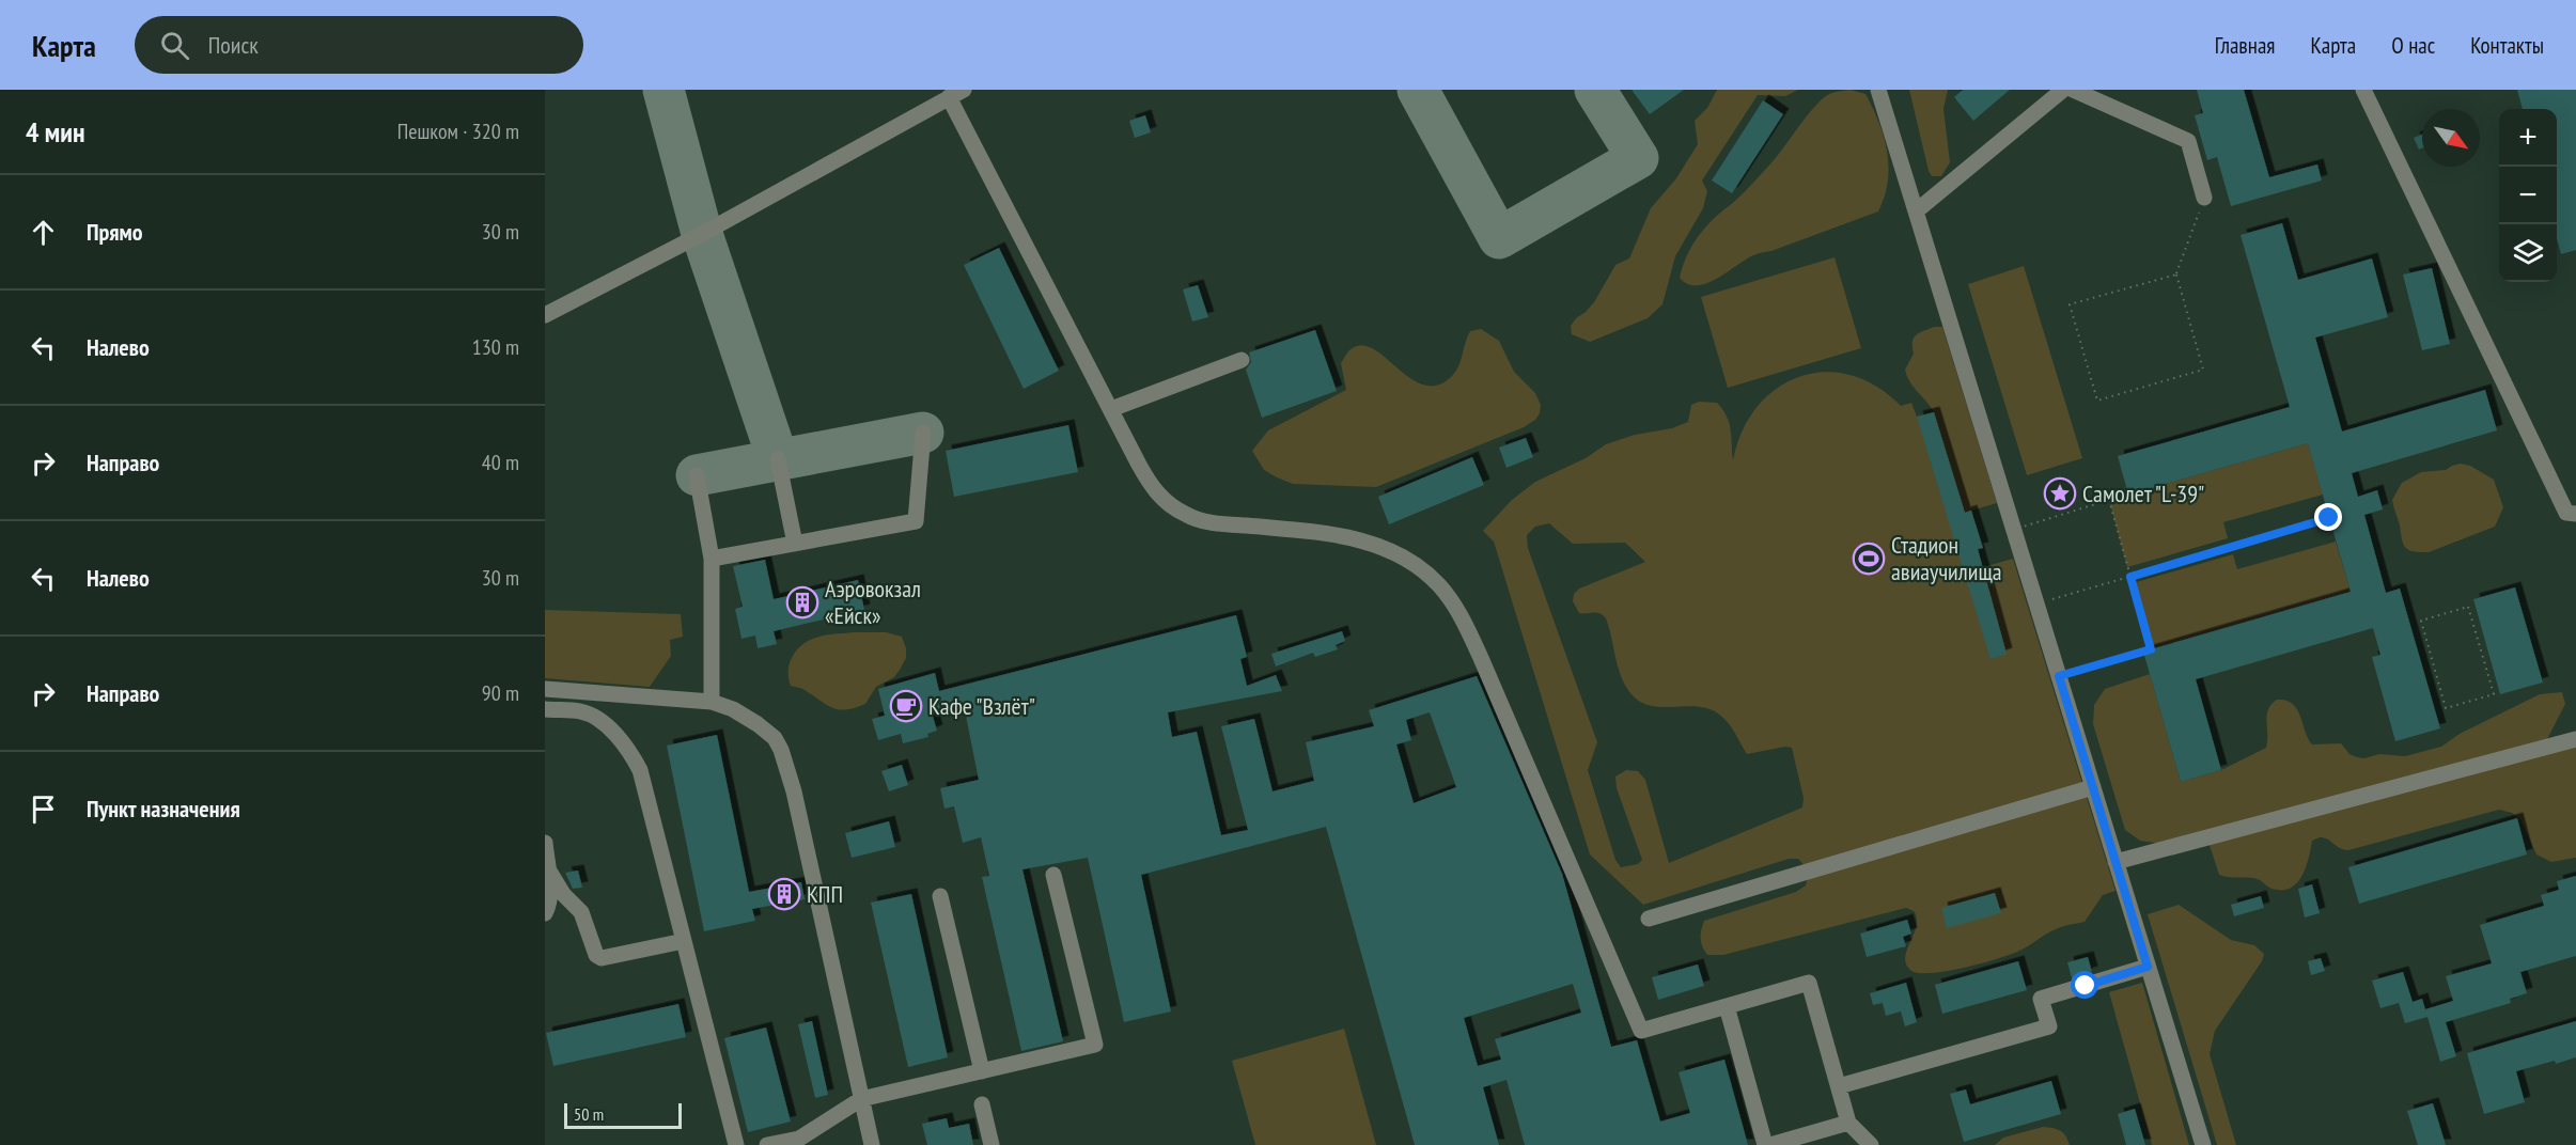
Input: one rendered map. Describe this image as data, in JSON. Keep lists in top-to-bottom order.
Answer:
{
  "places": {
    "place": ["Самолет \"L-39\""],
    "sports": ["Стадион авиаучилища"],
    "building": ["Аэровокзал «Ейск»", "КПП"],
    "cafe": ["Кафе \"Взлёт\""]
  },
  "scale_bar": "50 m",
  "north": "bottom right",
  "page": {
    "header": "Карта",
    "search": "Поиск",
    "nav": [
      "Главная",
      "Карта",
      "О нас",
      "Контакты"
    ],
    "heading": ["4 мин", "Пешком · 320 m"],
    "map_buttons": ["+", "−"],
    "list": [
      ["Прямо", "30 m"],
      ["Налево", "130 m"],
      ["Направо", "40 m"],
      ["Налево", "30 m"],
      ["Направо", "90 m"],
      "Пункт назначения"
    ],
    "scale": "50 m"
  }
}
